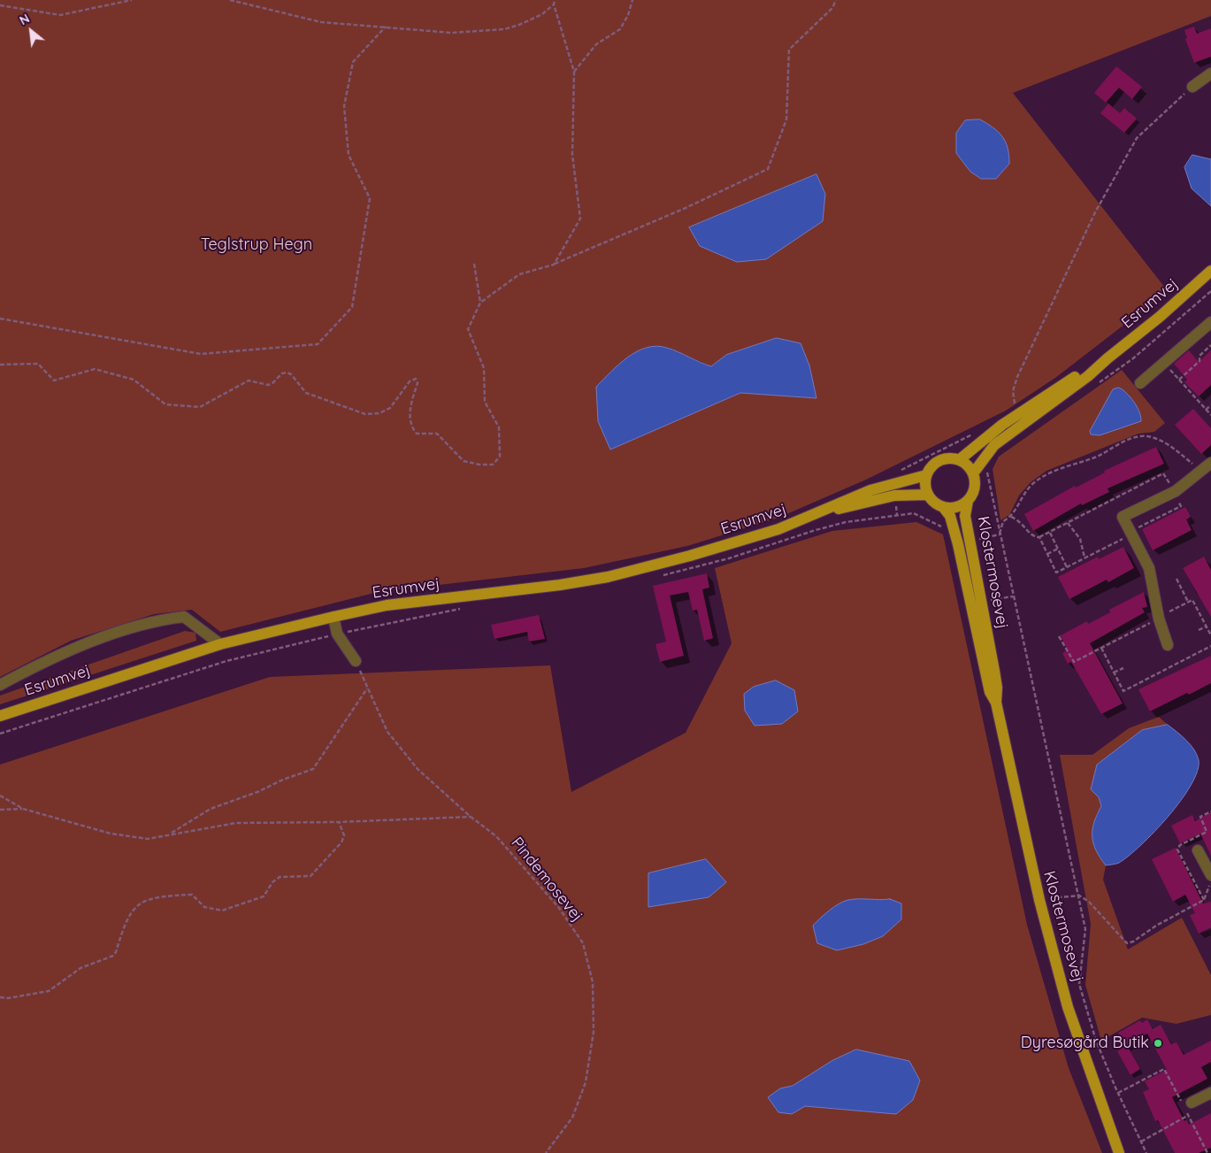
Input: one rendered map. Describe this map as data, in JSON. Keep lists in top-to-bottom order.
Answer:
{
  "streets": {
    "main road": ["Esrumvej", "Klostermosevej"],
    "path": ["Pindemosevej"]
  },
  "crossings": [
    ["Esrumvej", "Klostermosevej"]
  ],
  "parks": ["Teglstrup Hegn"],
  "places": ["Dyresøgård Butik"],
  "north": "top left"
}
